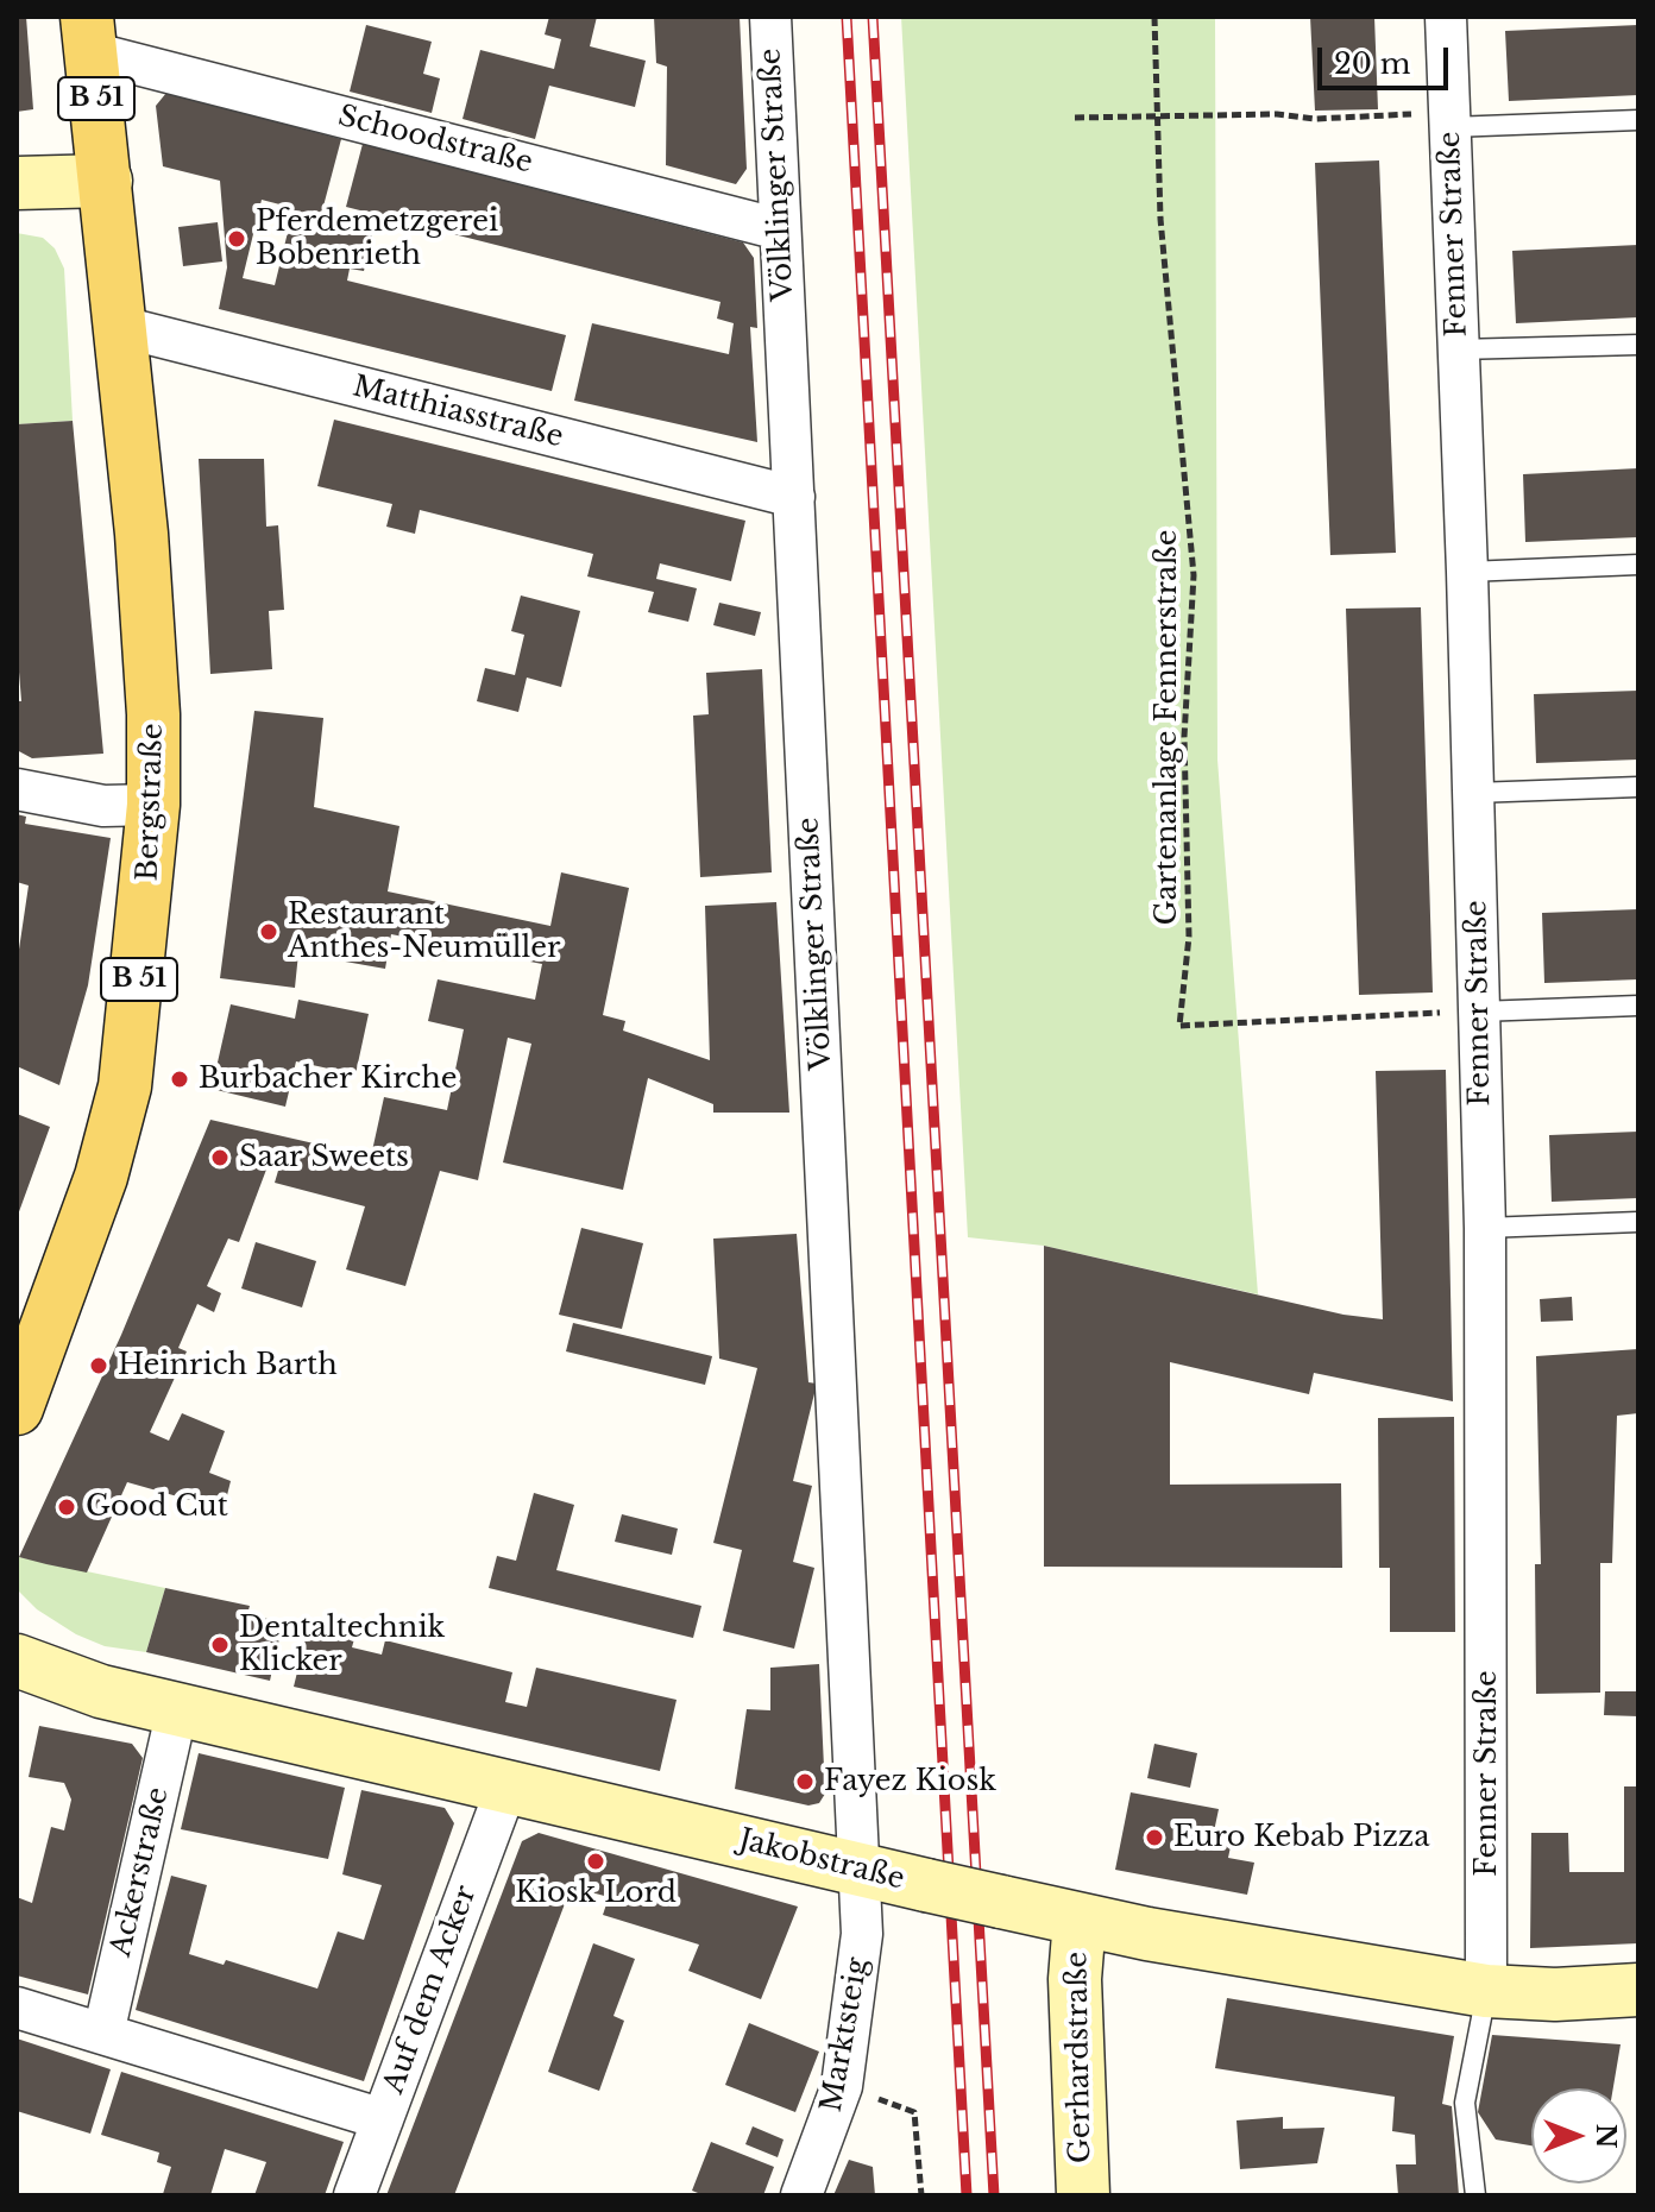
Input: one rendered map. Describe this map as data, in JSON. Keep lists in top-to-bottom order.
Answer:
{
  "streets": {
    "main road": ["B 51", "Bergstraße"],
    "street": [
      "Schoodstraße",
      "Völklinger Straße",
      "Fenner Straße",
      "Matthiasstraße",
      "Jakobstraße",
      "Ackerstraße",
      "Auf dem Acker",
      "Marktsteig",
      "Gerhardstraße"
    ],
    "path": ["Gartenanlage Fennerstraße"]
  },
  "crossings": [
    ["B 51", "Schoodstraße"],
    ["B 51", "Bergstraße"],
    ["Schoodstraße", "Völklinger Straße"],
    ["Völklinger Straße", "Matthiasstraße"],
    ["Völklinger Straße", "Jakobstraße"],
    ["Völklinger Straße", "Marktsteig"],
    ["Fenner Straße", "Gartenanlage Fennerstraße"],
    ["Fenner Straße", "Jakobstraße"],
    ["Matthiasstraße", "Bergstraße"],
    ["Jakobstraße", "Ackerstraße"],
    ["Jakobstraße", "Auf dem Acker"],
    ["Jakobstraße", "Marktsteig"],
    ["Jakobstraße", "Gerhardstraße"]
  ],
  "places": [
    "Pferdemetzgerei Bobenrieth",
    "Restaurant Anthes-Neumüller",
    "Burbacher Kirche",
    "Saar Sweets",
    "Heinrich Barth",
    "Good Cut",
    "Dentaltechnik Klicker",
    "Fayez Kiosk",
    "Euro Kebab Pizza",
    "Kiosk Lord"
  ],
  "scale_bar": "20 m",
  "north": "right"
}
